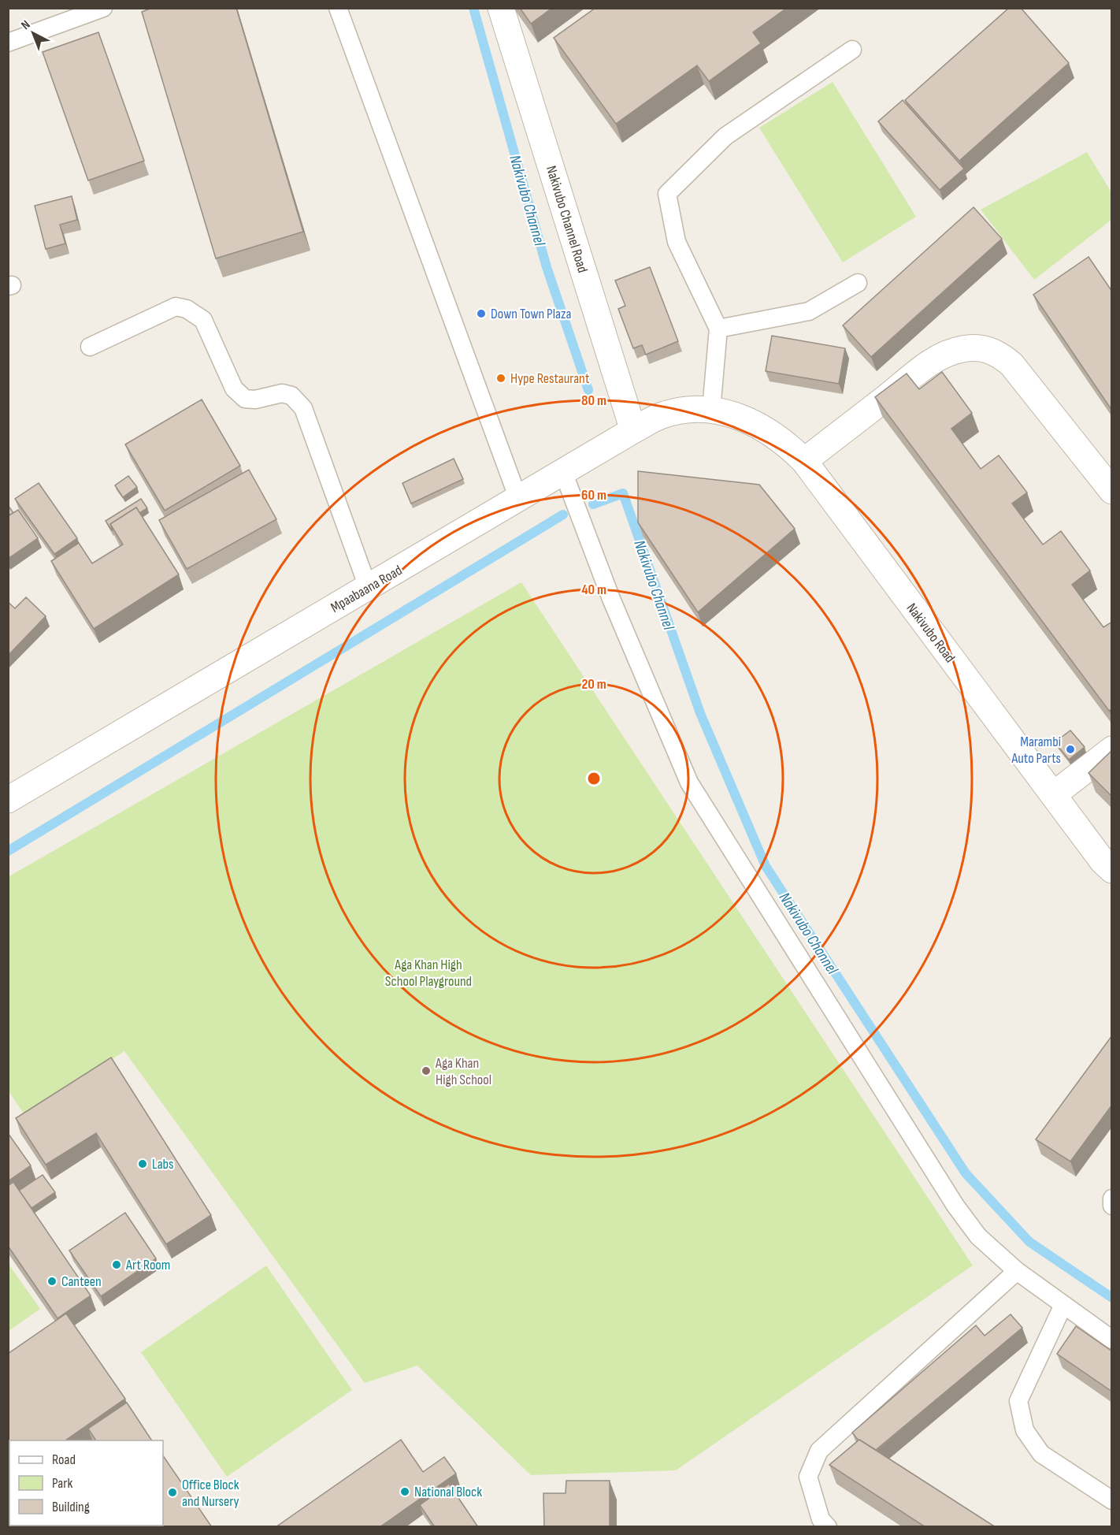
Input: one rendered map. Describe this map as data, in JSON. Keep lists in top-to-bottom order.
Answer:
{
  "streets": {
    "street": ["Nakivubo Channel Road", "Mpaabaana Road", "Nakivubo Road"]
  },
  "crossings": [
    ["Nakivubo Channel Road", "Mpaabaana Road"],
    ["Mpaabaana Road", "Nakivubo Road"]
  ],
  "water": ["Nakivubo Channel"],
  "parks": ["Aga Khan High School Playground"],
  "places": [
    "Down Town Plaza",
    "Hype Restaurant",
    "Marambi Auto Parts",
    "Aga Khan High School",
    "Labs",
    "Art Room",
    "Canteen",
    "National Block",
    "Office Block and Nursery"
  ],
  "legend": ["Road", "Park", "Building"],
  "north": "top left",
  "rings": [
    "80 m",
    "60 m",
    "40 m",
    "20 m"
  ]
}
